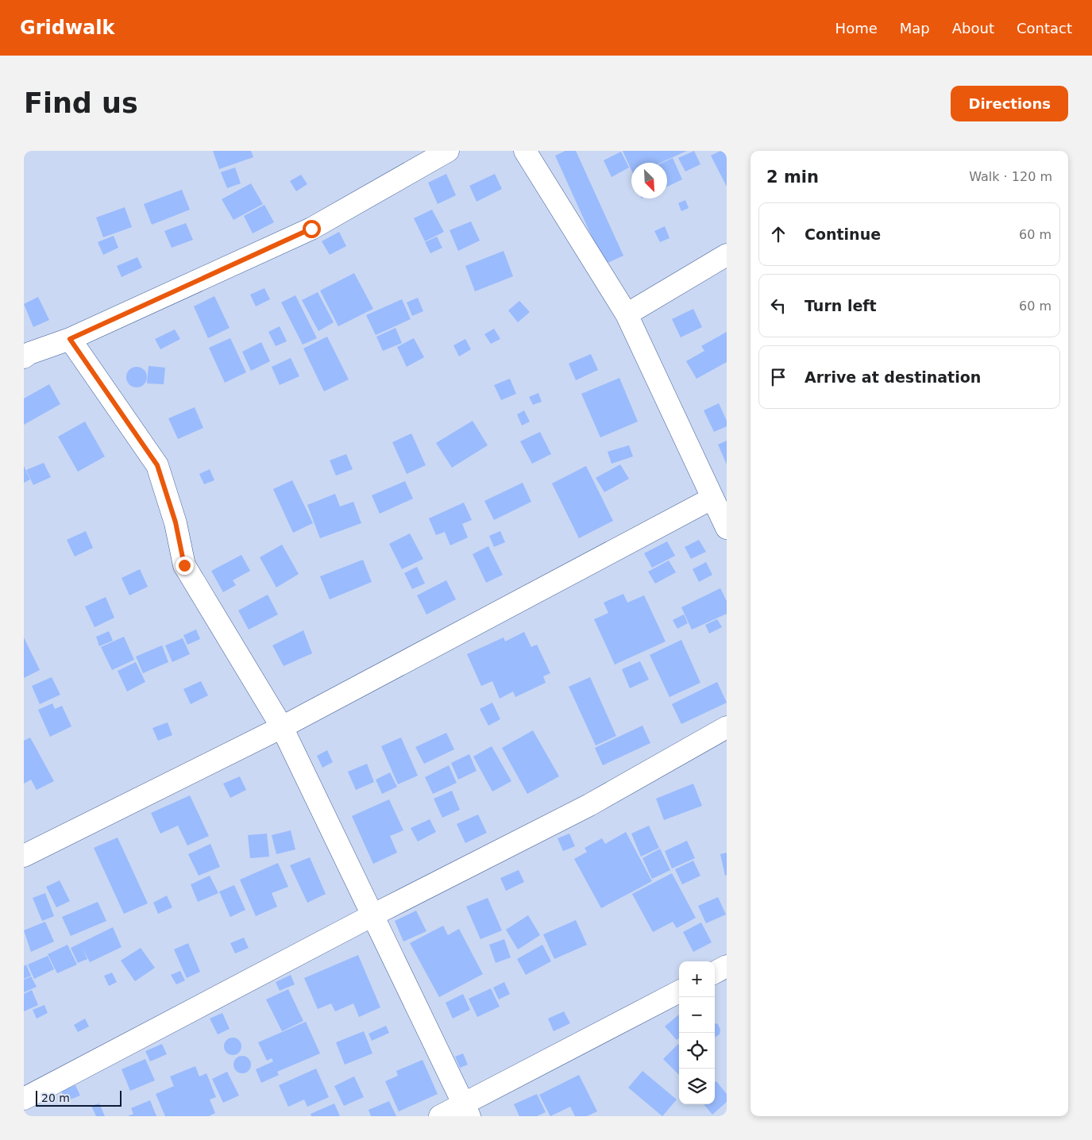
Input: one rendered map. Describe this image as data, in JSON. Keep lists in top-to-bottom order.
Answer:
{
  "scale_bar": "20 m",
  "north": "bottom right",
  "page": {
    "header": "Gridwalk",
    "nav": [
      "Home",
      "Map",
      "About",
      "Contact"
    ],
    "buttons": "Directions",
    "title": "Find us",
    "heading": ["2 min", "Walk · 120 m"],
    "list": [
      ["Continue", "60 m"],
      ["Turn left", "60 m"],
      "Arrive at destination"
    ],
    "map_buttons": ["+", "−"],
    "scale": "20 m"
  }
}
